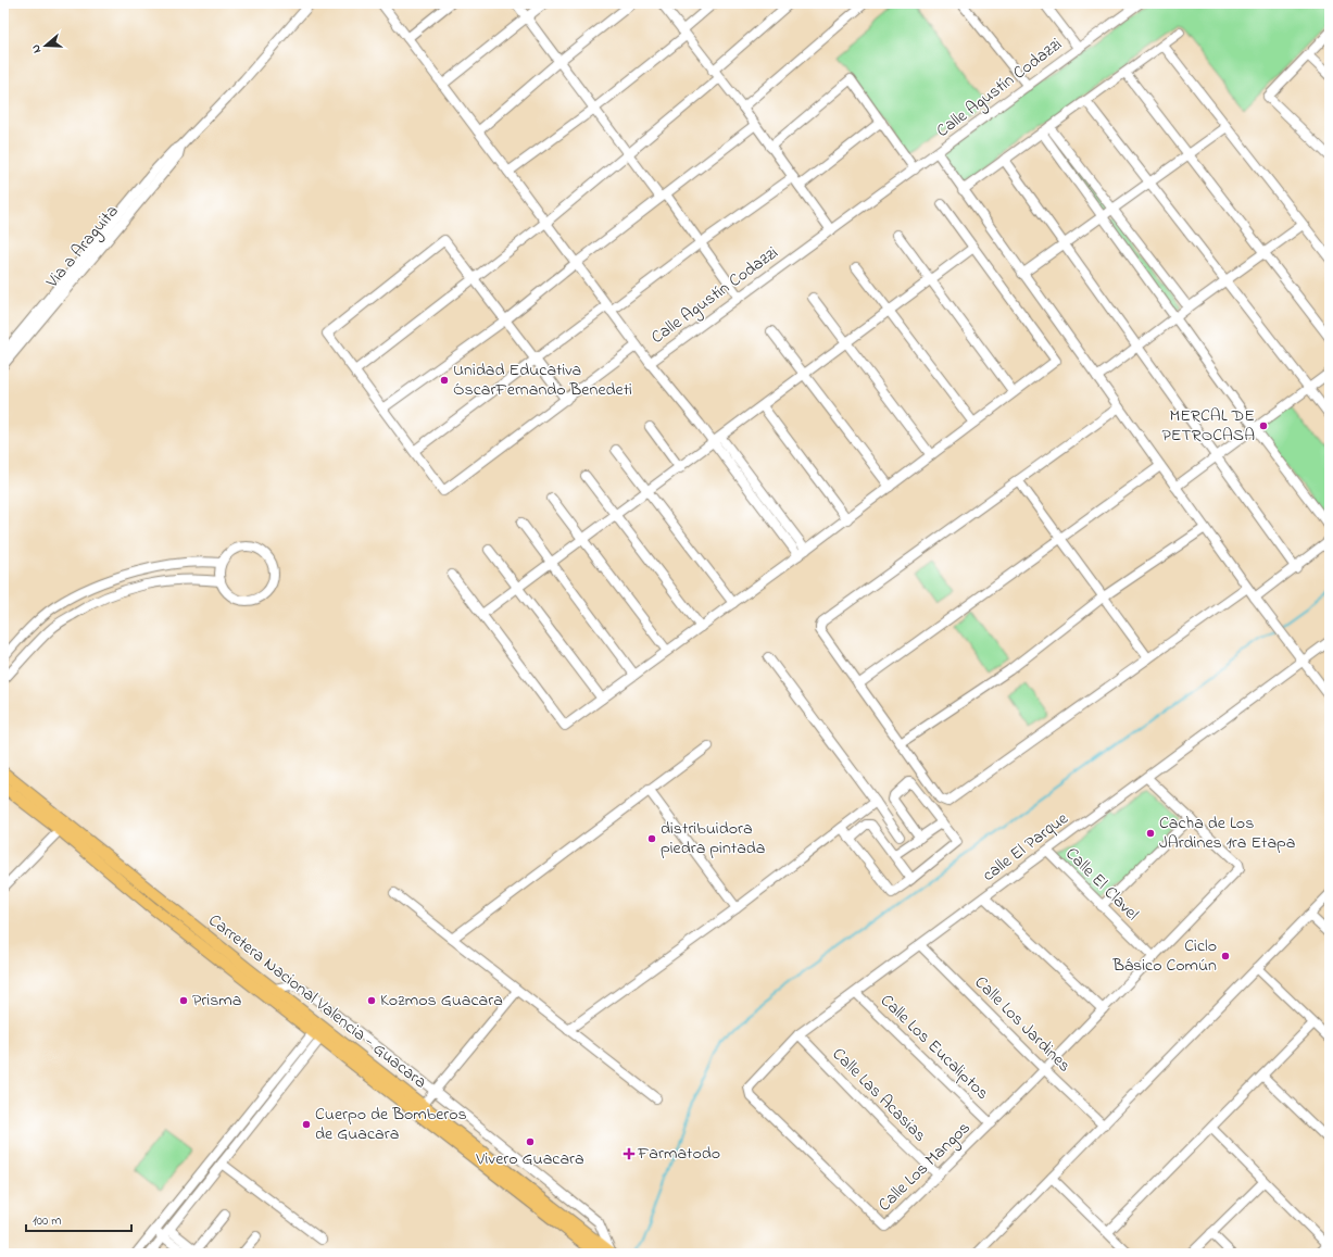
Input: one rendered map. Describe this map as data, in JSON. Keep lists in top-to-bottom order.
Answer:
{
  "streets": {
    "main road": ["Carretera Nacional Valencia - Guacara"],
    "street": [
      "Calle Agustín Codazzi",
      "Via a Araguita",
      "calle El Parque",
      "Calle El Clavel",
      "Calle Los Jardines",
      "Calle Los Eucaliptos",
      "Calle Las Acasias",
      "Calle Los Mangos"
    ]
  },
  "crossings": [
    ["calle El Parque", "Calle El Clavel"],
    ["calle El Parque", "Calle Los Jardines"],
    ["calle El Parque", "Calle Los Eucaliptos"],
    ["calle El Parque", "Calle Las Acasias"],
    ["calle El Parque", "Calle Los Mangos"],
    ["Calle Los Jardines", "Calle Los Mangos"],
    ["Calle Los Eucaliptos", "Calle Los Mangos"],
    ["Calle Las Acasias", "Calle Los Mangos"]
  ],
  "places": {
    "other": [
      "Unidad Educativa ÓscarFernando Benedeti",
      "MERCAL DE PETROCASA",
      "Cacha de Los JArdines 1ra Etapa",
      "distribuidora piedra pintada",
      "Ciclo Básico Común",
      "Prisma",
      "Kozmos Guacara",
      "Cuerpo de Bomberos de Guacara",
      "Vivero Guacara"
    ],
    "health": ["Farmatodo"]
  },
  "scale_bar": "100 m",
  "north": "left"
}
